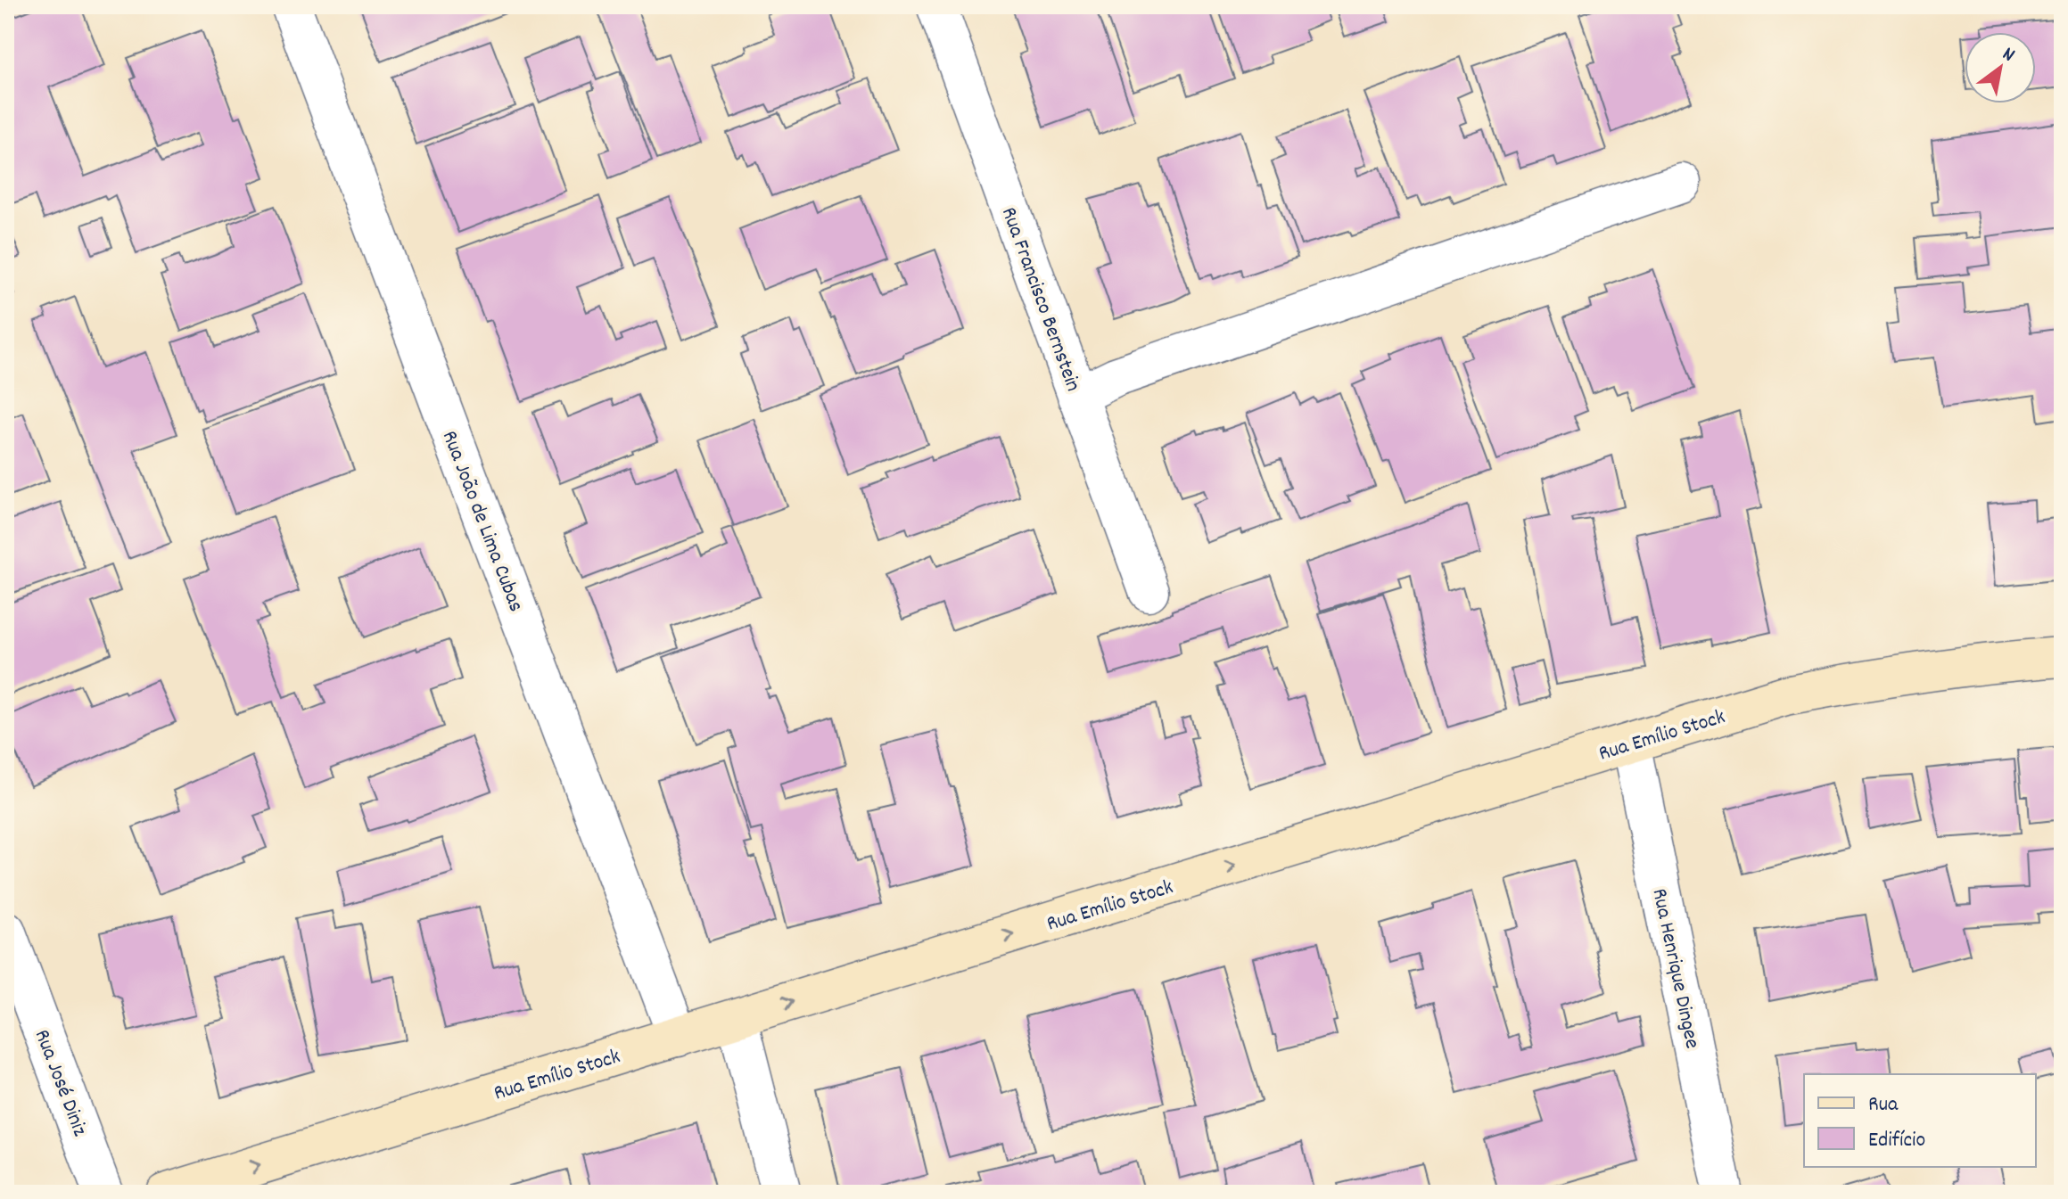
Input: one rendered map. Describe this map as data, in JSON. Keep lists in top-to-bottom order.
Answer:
{
  "streets": {
    "main road": ["Rua Emílio Stock"],
    "street": [
      "Rua Francisco Bernstein",
      "Rua João de Lima Cubas",
      "Rua Henrique Dingee",
      "Rua José Diniz"
    ]
  },
  "crossings": [
    ["Rua João de Lima Cubas", "Rua Emílio Stock"],
    ["Rua Emílio Stock", "Rua Henrique Dingee"]
  ],
  "one_way": ["Rua Emílio Stock"],
  "legend": ["Rua", "Edifício"],
  "north": "top right"
}
